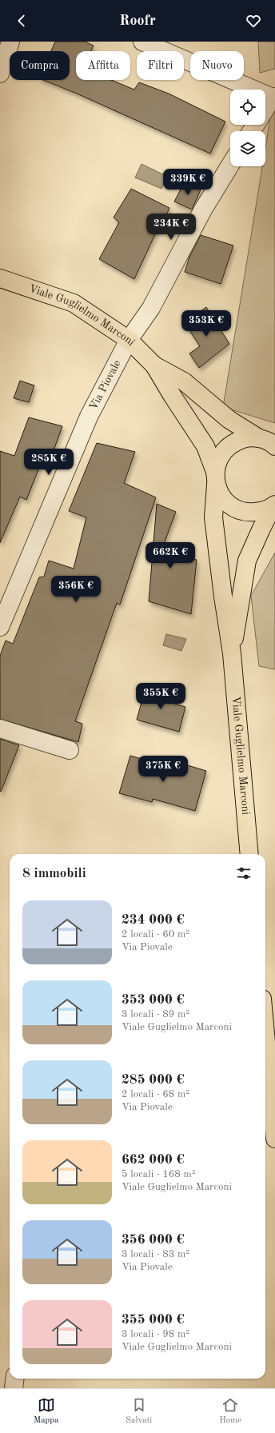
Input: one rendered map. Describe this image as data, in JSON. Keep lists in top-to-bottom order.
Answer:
{
  "streets": {
    "main road": ["Viale Guglielmo Marconi"],
    "street": ["Via Piovale"]
  },
  "crossings": [
    ["Viale Guglielmo Marconi", "Via Piovale"]
  ],
  "page": {
    "header": "Roofr",
    "chip": [
      "Compra",
      "Affitta",
      "Filtri",
      "Nuovo"
    ],
    "price": [
      "339K €",
      "234K €",
      "353K €",
      "285K €",
      "662K €",
      "356K €",
      "355K €",
      "375K €"
    ],
    "heading": "8 immobili",
    "list": [
      {
        "name": "234 000 €",
        "note": "2 locali · 60 m² · Via Piovale"
      },
      {
        "name": "353 000 €",
        "note": "3 locali · 89 m² · Viale Guglielmo Marconi"
      },
      {
        "name": "285 000 €",
        "note": "2 locali · 68 m² · Via Piovale"
      },
      {
        "name": "662 000 €",
        "note": "5 locali · 168 m² · Viale Guglielmo Marconi"
      },
      {
        "name": "356 000 €",
        "note": "3 locali · 83 m² · Via Piovale"
      },
      {
        "name": "355 000 €",
        "note": "3 locali · 98 m² · Viale Guglielmo Marconi"
      }
    ],
    "tabs": ["Mappa", "Salvati", "Home"]
  }
}
